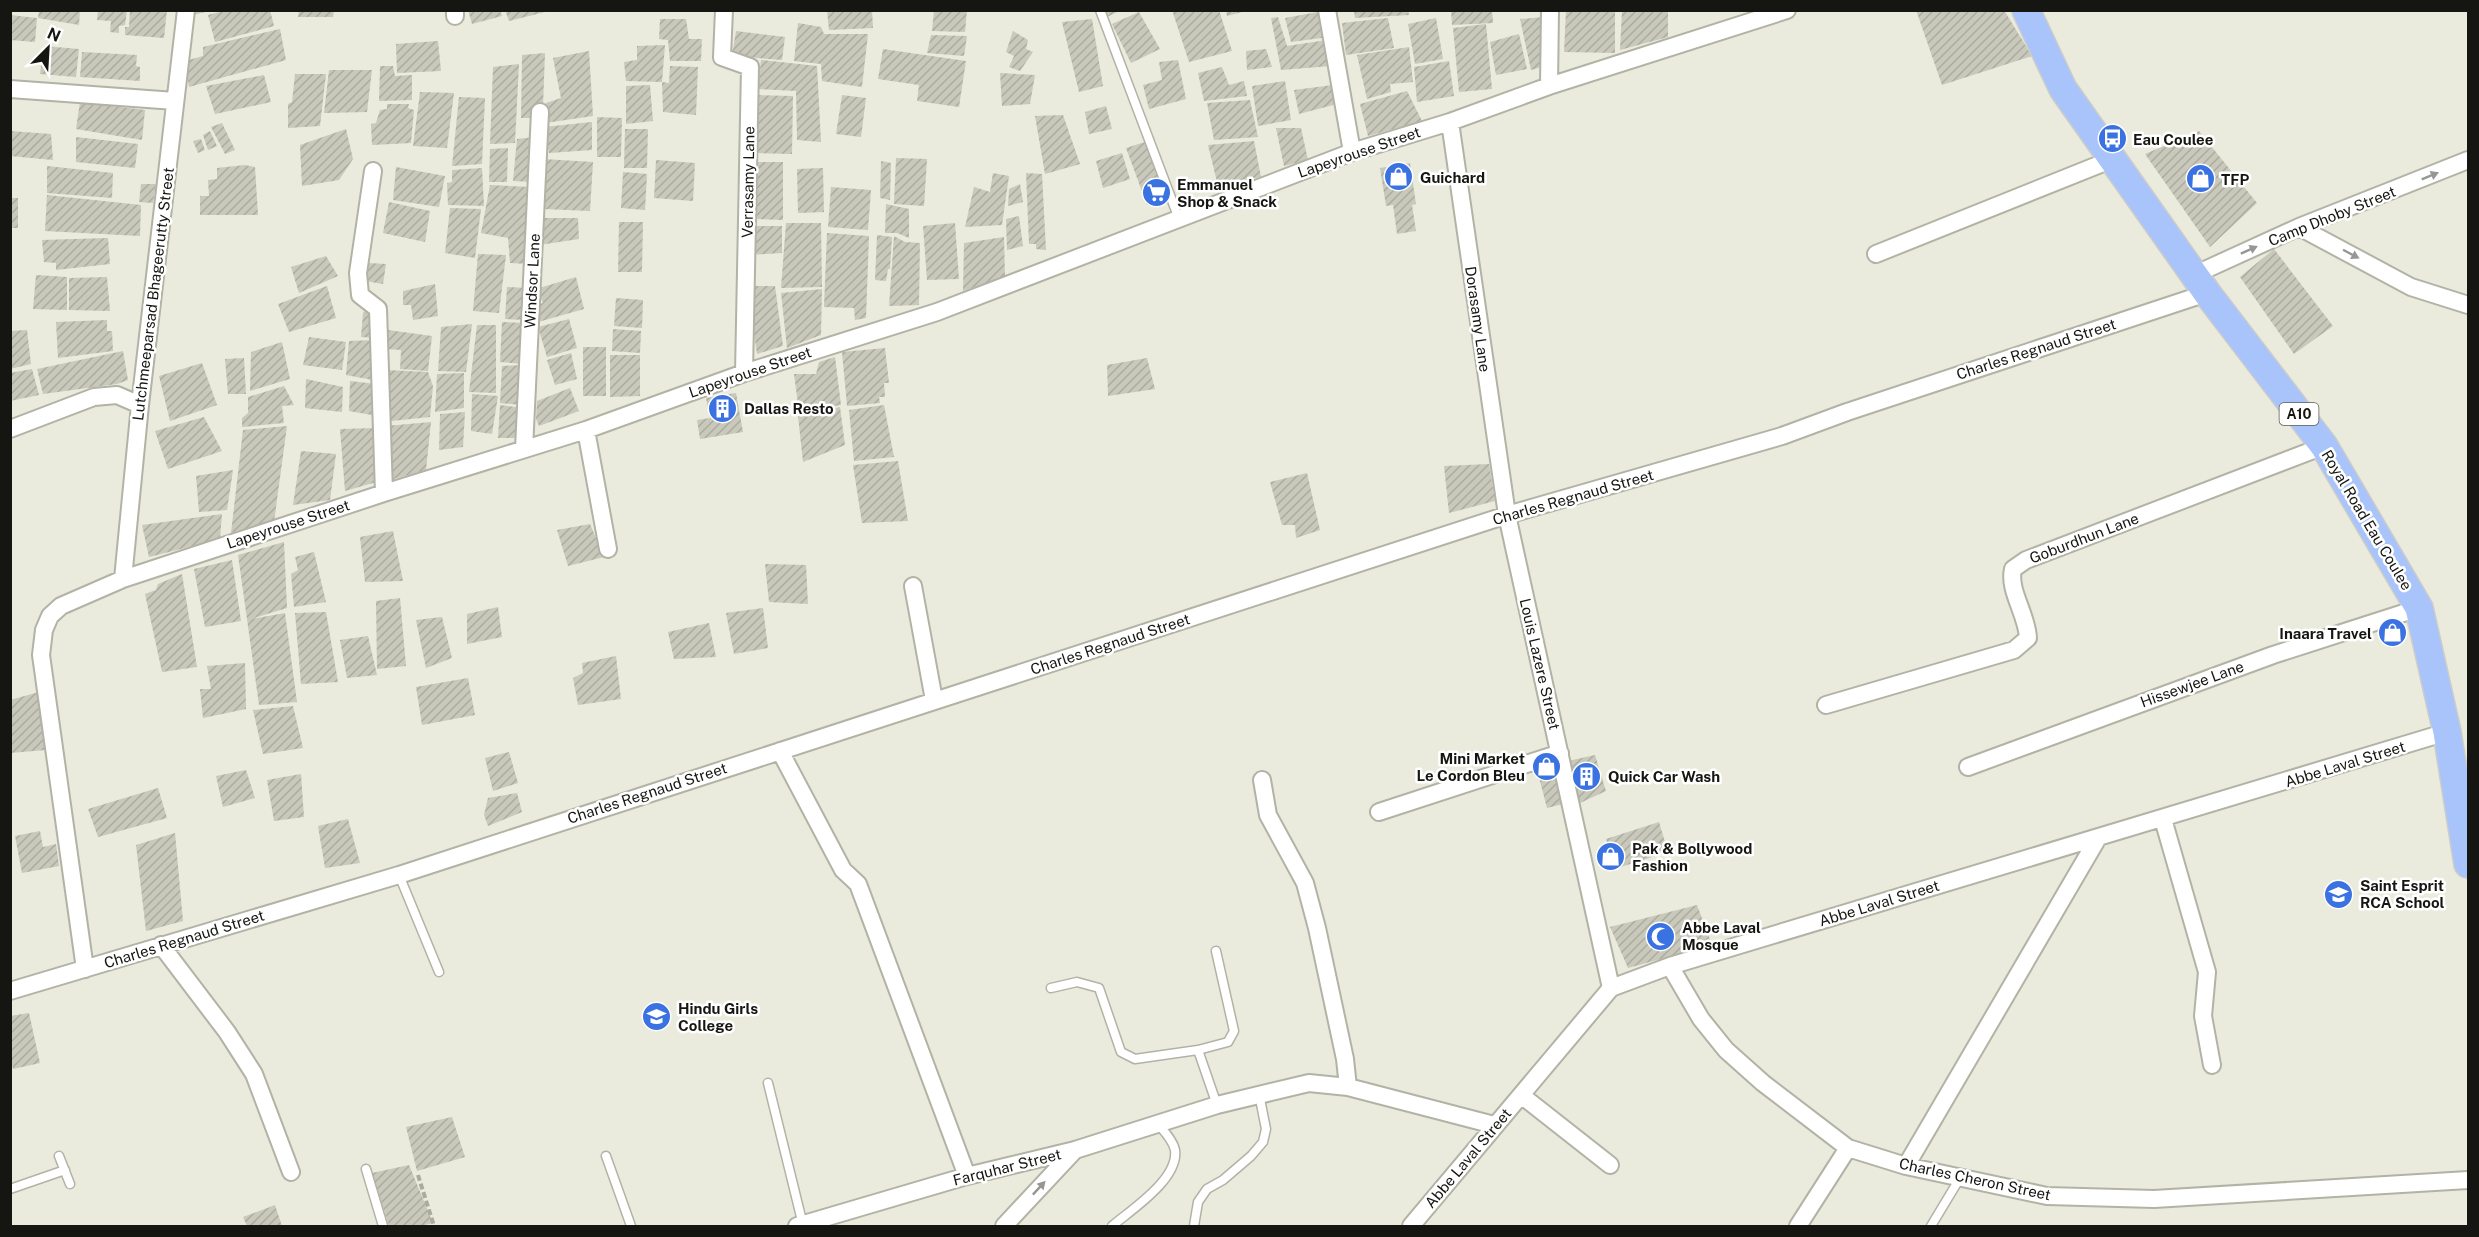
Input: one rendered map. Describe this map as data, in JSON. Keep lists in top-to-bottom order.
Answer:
{
  "streets": {
    "main road": ["A10", "Royal Road Eau Coulee"],
    "street": [
      "Lapeyrouse Street",
      "Verrasamy Lane",
      "Camp Dhoby Street",
      "Windsor Lane",
      "Lutchmeeparsad Bhageerutty Street",
      "Dorasamy Lane",
      "Charles Regnaud Street",
      "Goburdhun Lane",
      "Louis Lazere Street",
      "Hissewjee Lane",
      "Abbe Laval Street",
      "Farquhar Street",
      "Charles Cheron Street"
    ]
  },
  "crossings": [
    ["Lapeyrouse Street", "Verrasamy Lane"],
    ["Lapeyrouse Street", "Windsor Lane"],
    ["Lapeyrouse Street", "Lutchmeeparsad Bhageerutty Street"],
    ["Lapeyrouse Street", "Dorasamy Lane"],
    ["Lapeyrouse Street", "Charles Regnaud Street"],
    ["Camp Dhoby Street", "Charles Regnaud Street"],
    ["Camp Dhoby Street", "Royal Road Eau Coulee"],
    ["Dorasamy Lane", "Charles Regnaud Street"],
    ["Dorasamy Lane", "Louis Lazere Street"],
    ["Charles Regnaud Street", "Royal Road Eau Coulee"],
    ["Charles Regnaud Street", "Louis Lazere Street"],
    ["Royal Road Eau Coulee", "Goburdhun Lane"],
    ["Royal Road Eau Coulee", "Hissewjee Lane"],
    ["Royal Road Eau Coulee", "Abbe Laval Street"],
    ["Louis Lazere Street", "Abbe Laval Street"],
    ["Abbe Laval Street", "Farquhar Street"],
    ["Abbe Laval Street", "Charles Cheron Street"]
  ],
  "one_way": ["Camp Dhoby Street"],
  "places": {
    "bus stop": ["Eau Coulee"],
    "shop": [
      "Guichard",
      "TFP",
      "Inaara Travel",
      "Mini Market Le Cordon Bleu",
      "Pak & Bollywood Fashion"
    ],
    "supermarket": ["Emmanuel Shop & Snack"],
    "building": ["Dallas Resto", "Quick Car Wash"],
    "school or university": ["Saint Esprit RCA School", "Hindu Girls College"],
    "mosque": ["Abbe Laval Mosque"]
  },
  "north": "top right"
}
